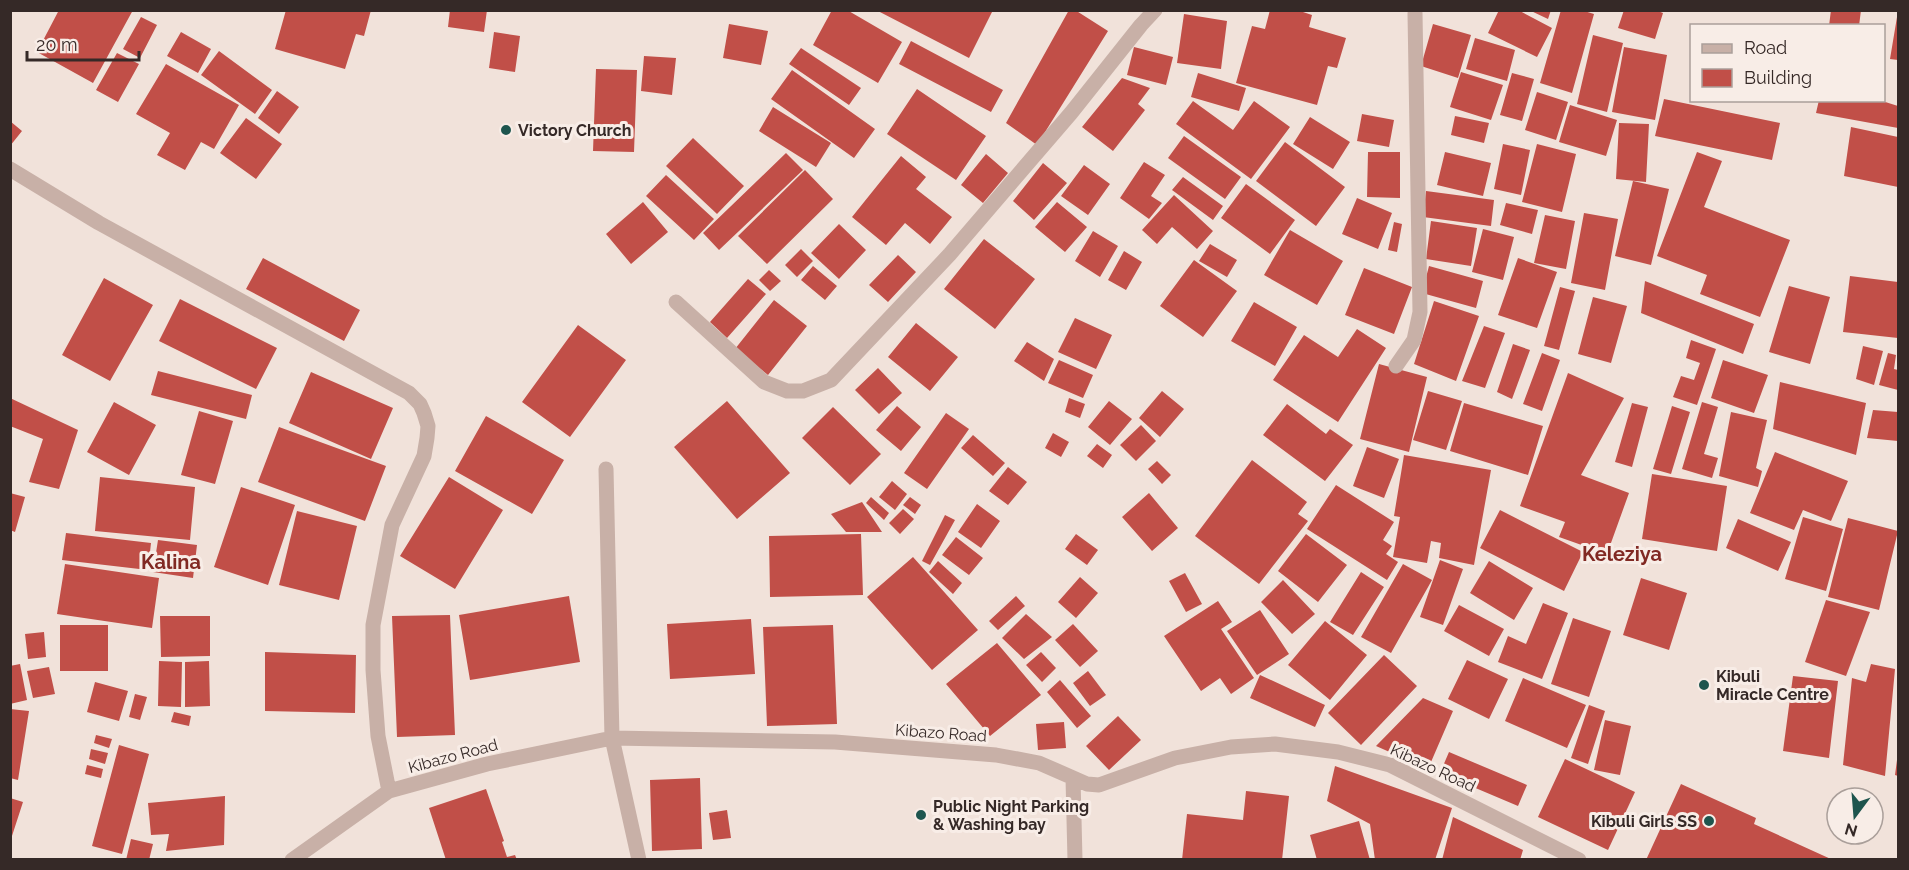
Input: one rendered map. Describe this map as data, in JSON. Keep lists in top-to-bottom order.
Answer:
{
  "streets": {
    "street": ["Kibazo Road"]
  },
  "districts": ["Keleziya", "Kalina"],
  "places": [
    "Victory Church",
    "Kibuli Miracle Centre",
    "Public Night Parking & Washing bay",
    "Kibuli Girls SS"
  ],
  "legend": ["Road", "Building"],
  "scale_bar": "20 m",
  "north": "bottom"
}
